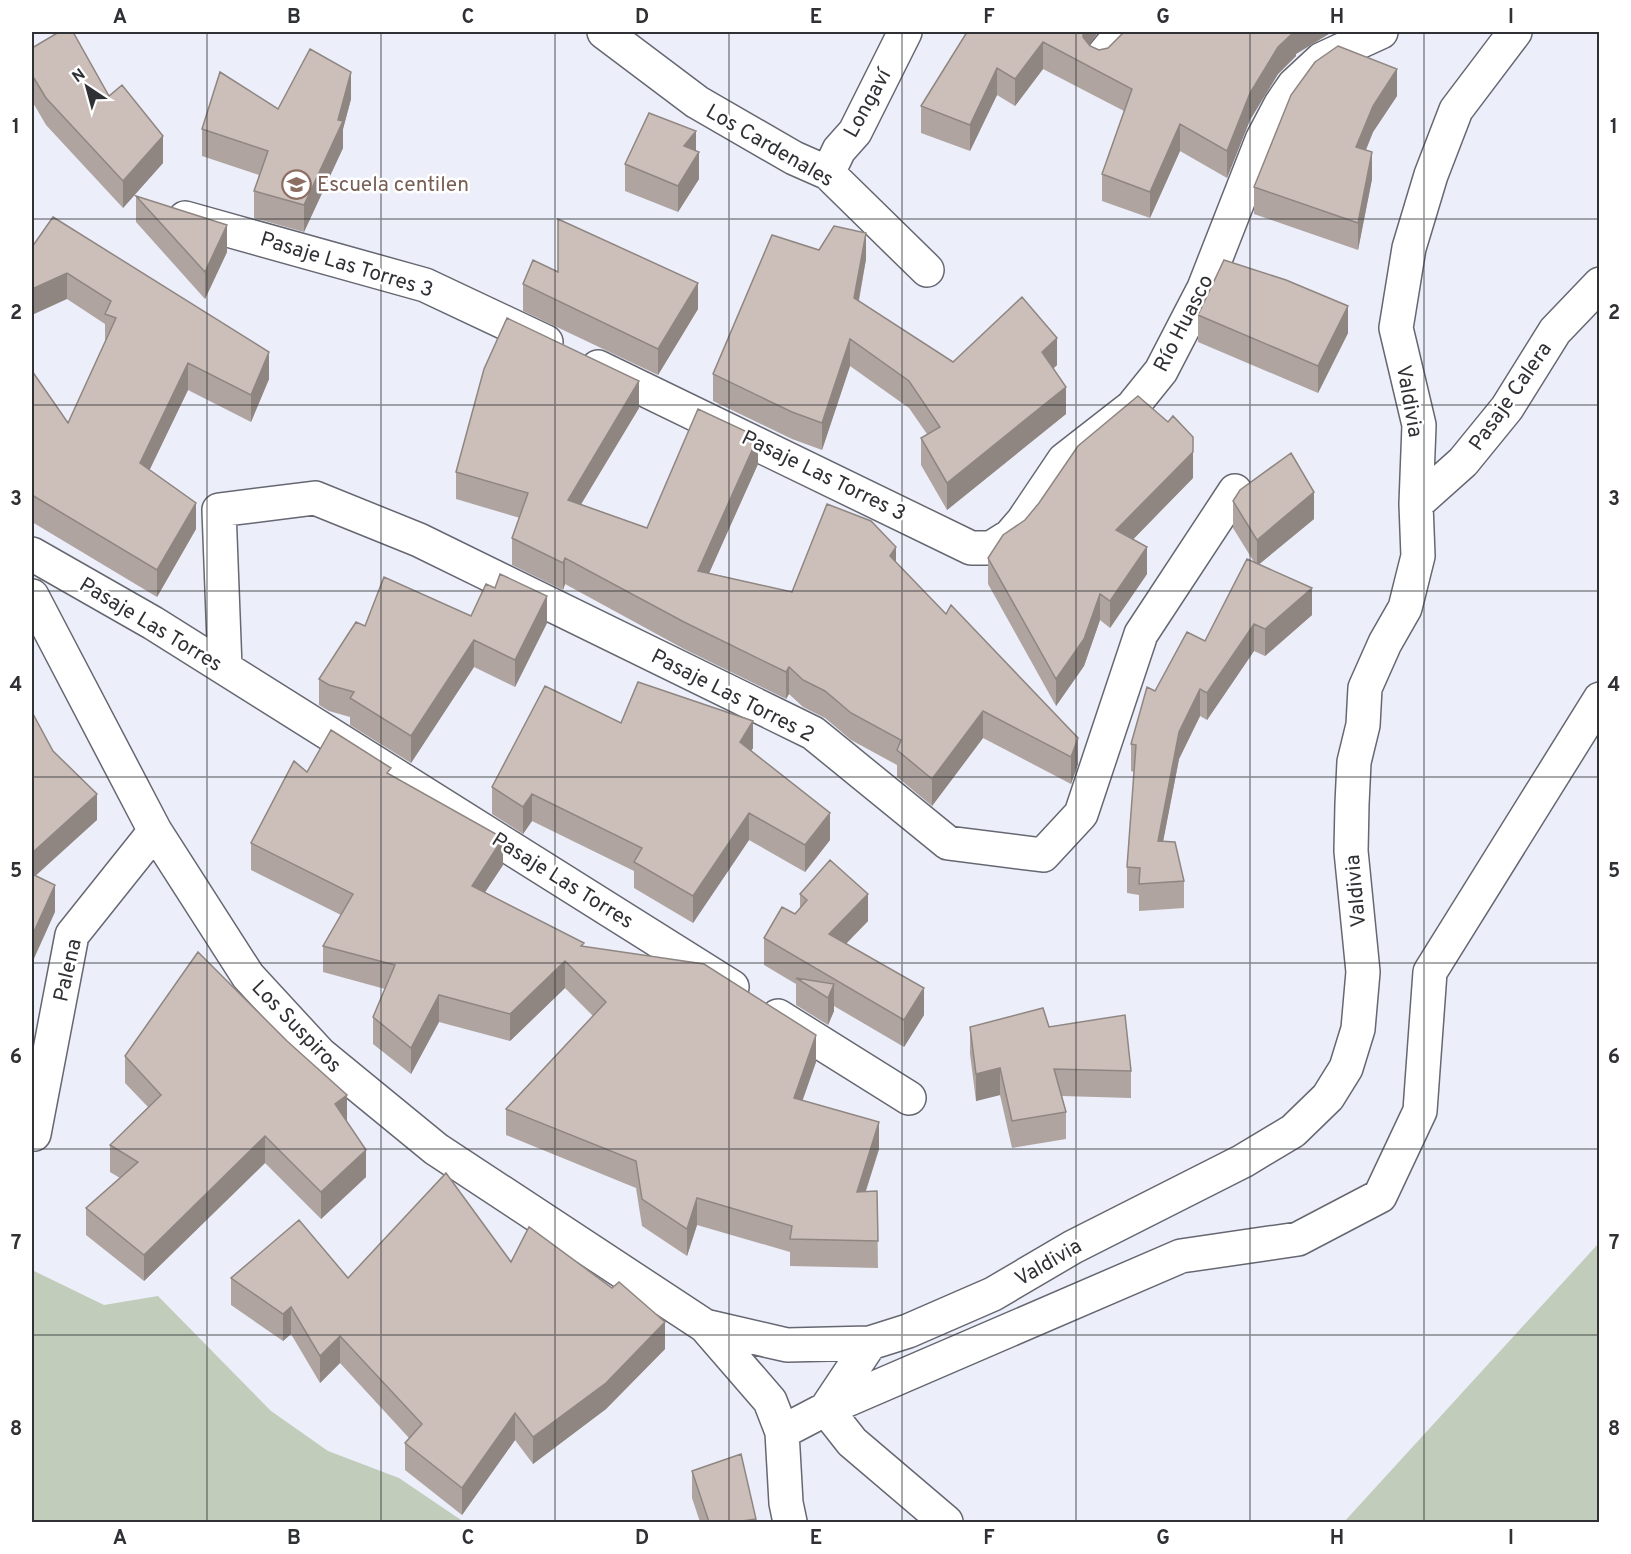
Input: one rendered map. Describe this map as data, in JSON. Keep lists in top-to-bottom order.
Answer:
{
  "streets": {
    "street": [
      "Longaví",
      "Los Cardenales",
      "Pasaje Las Torres 3",
      "Río Huasco",
      "Pasaje Calera",
      "Valdivia",
      "Pasaje Las Torres",
      "Pasaje Las Torres 2",
      "Palena",
      "Los Suspiros"
    ]
  },
  "crossings": [
    ["Longaví", "Los Cardenales"],
    ["Pasaje Las Torres 3", "Río Huasco"],
    ["Pasaje Calera", "Valdivia"],
    ["Valdivia", "Los Suspiros"],
    ["Pasaje Las Torres", "Pasaje Las Torres 2"],
    ["Palena", "Los Suspiros"]
  ],
  "places": {
    "school or university": ["Escuela centilen"]
  },
  "north": "top left",
  "grid": {
    "columns": [
      "A",
      "B",
      "C",
      "D",
      "E",
      "F",
      "G",
      "H",
      "I"
    ],
    "rows": [
      "1",
      "2",
      "3",
      "4",
      "5",
      "6",
      "7",
      "8"
    ]
  }
}
